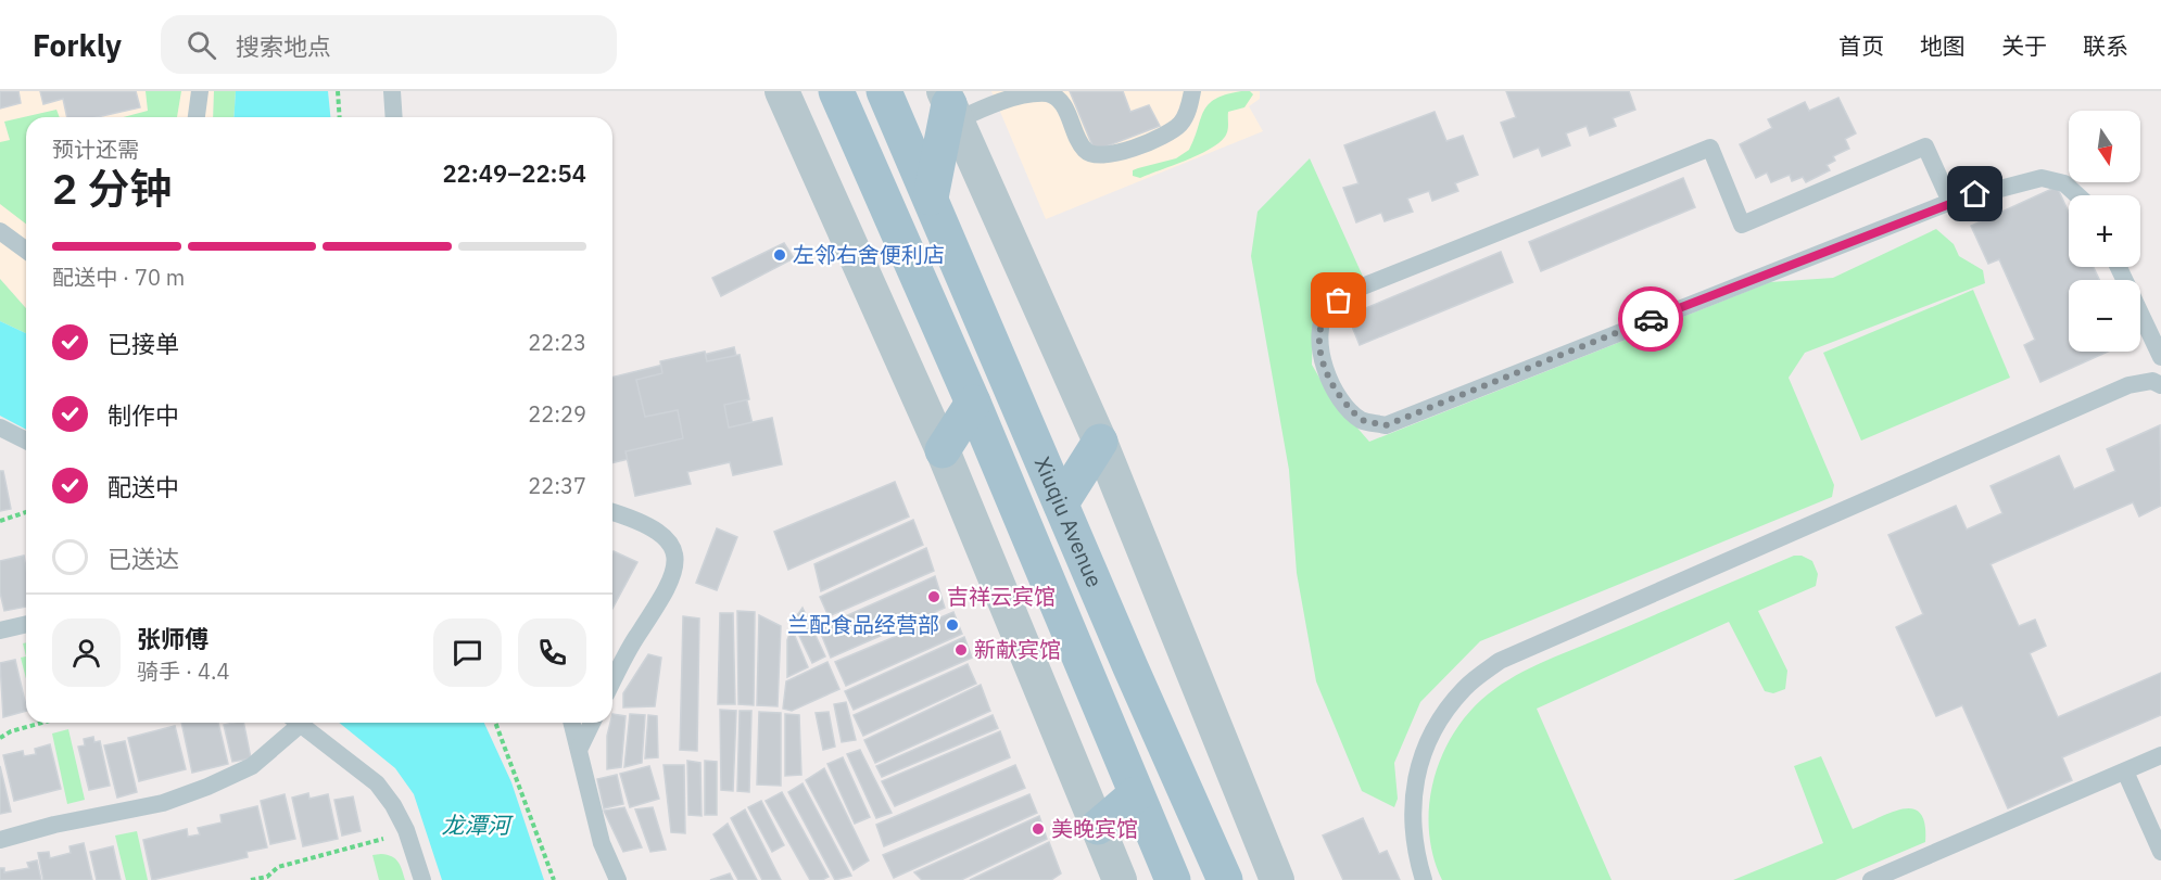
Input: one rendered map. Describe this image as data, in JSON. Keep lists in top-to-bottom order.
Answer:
{
  "streets": {
    "main road": ["Xiuqiu Avenue"]
  },
  "water": ["龙潭河"],
  "places": [
    "左邻右舍便利店",
    "吉祥云宾馆",
    "兰配食品经营部",
    "新献宾馆",
    "美晚宾馆"
  ],
  "north": "bottom",
  "page": {
    "header": "Forkly",
    "search": "搜索地点",
    "nav": [
      "首页",
      "地图",
      "关于",
      "联系"
    ],
    "map_buttons": ["+", "−"],
    "heading": ["2 分钟", "预计还需", "22:49–22:54"],
    "panel": ["张师傅", "骑手 · 4.4"],
    "bar": "配送中 · 70 m",
    "list": [
      ["已接单", "22:23"],
      ["制作中", "22:29"],
      ["配送中", "22:37"],
      "已送达"
    ]
  }
}
